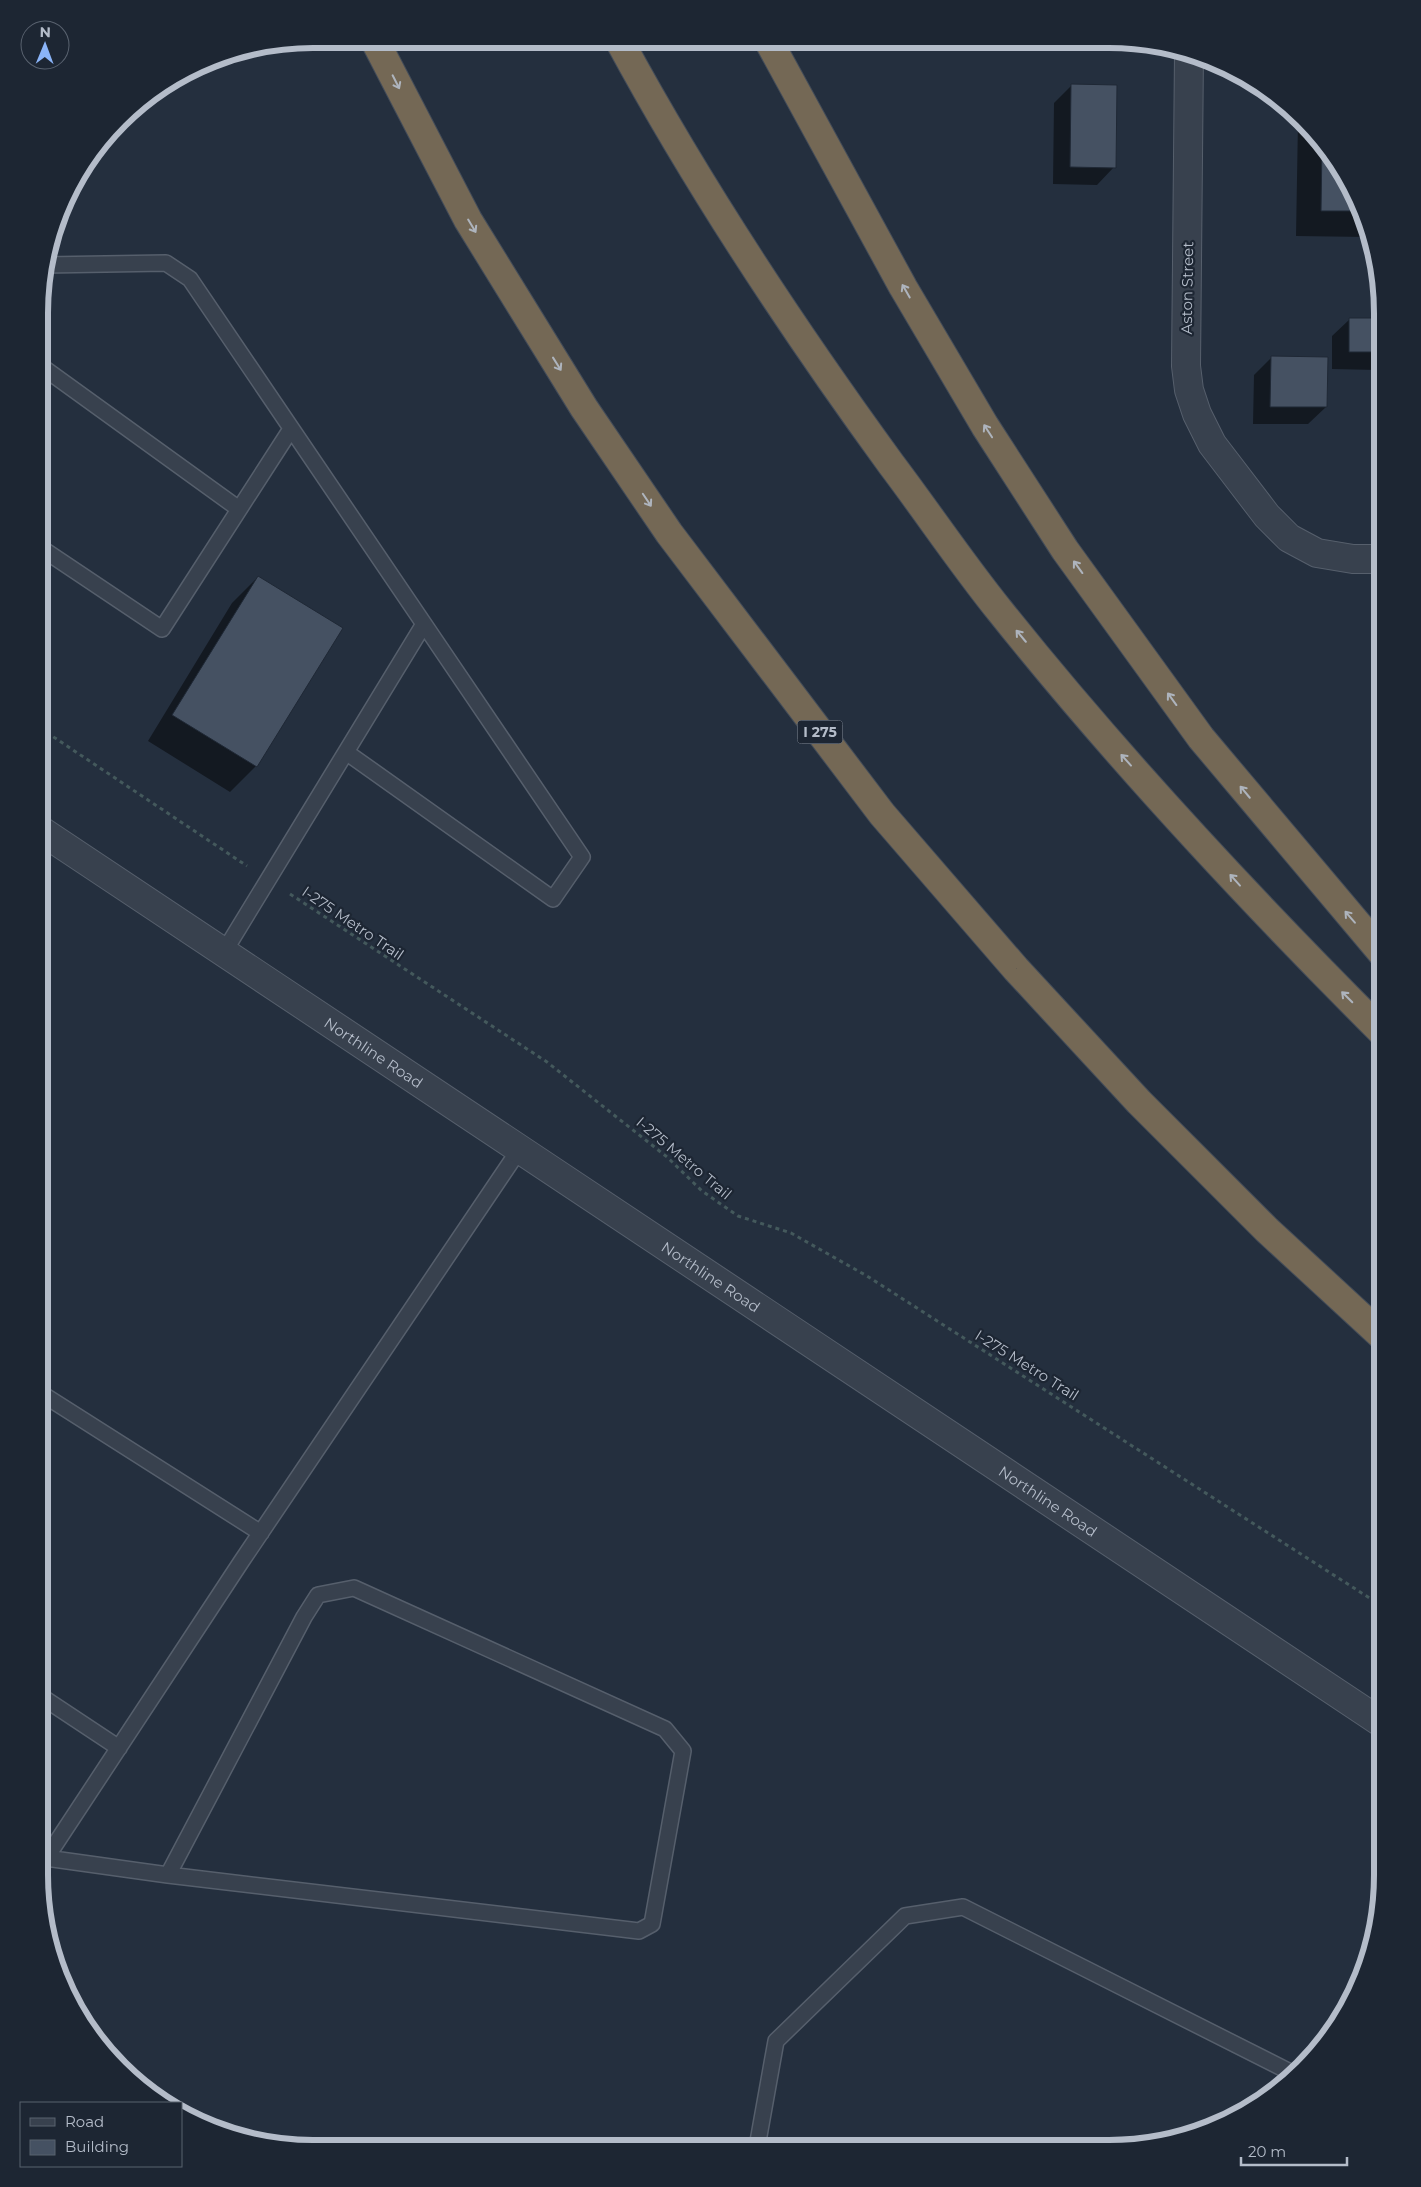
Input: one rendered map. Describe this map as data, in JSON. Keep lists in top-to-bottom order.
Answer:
{
  "streets": {
    "highway": ["I 275"],
    "street": ["Aston Street", "Northline Road"],
    "path": ["I-275 Metro Trail"]
  },
  "legend": ["Road", "Building"],
  "scale_bar": "20 m",
  "north": "top"
}
